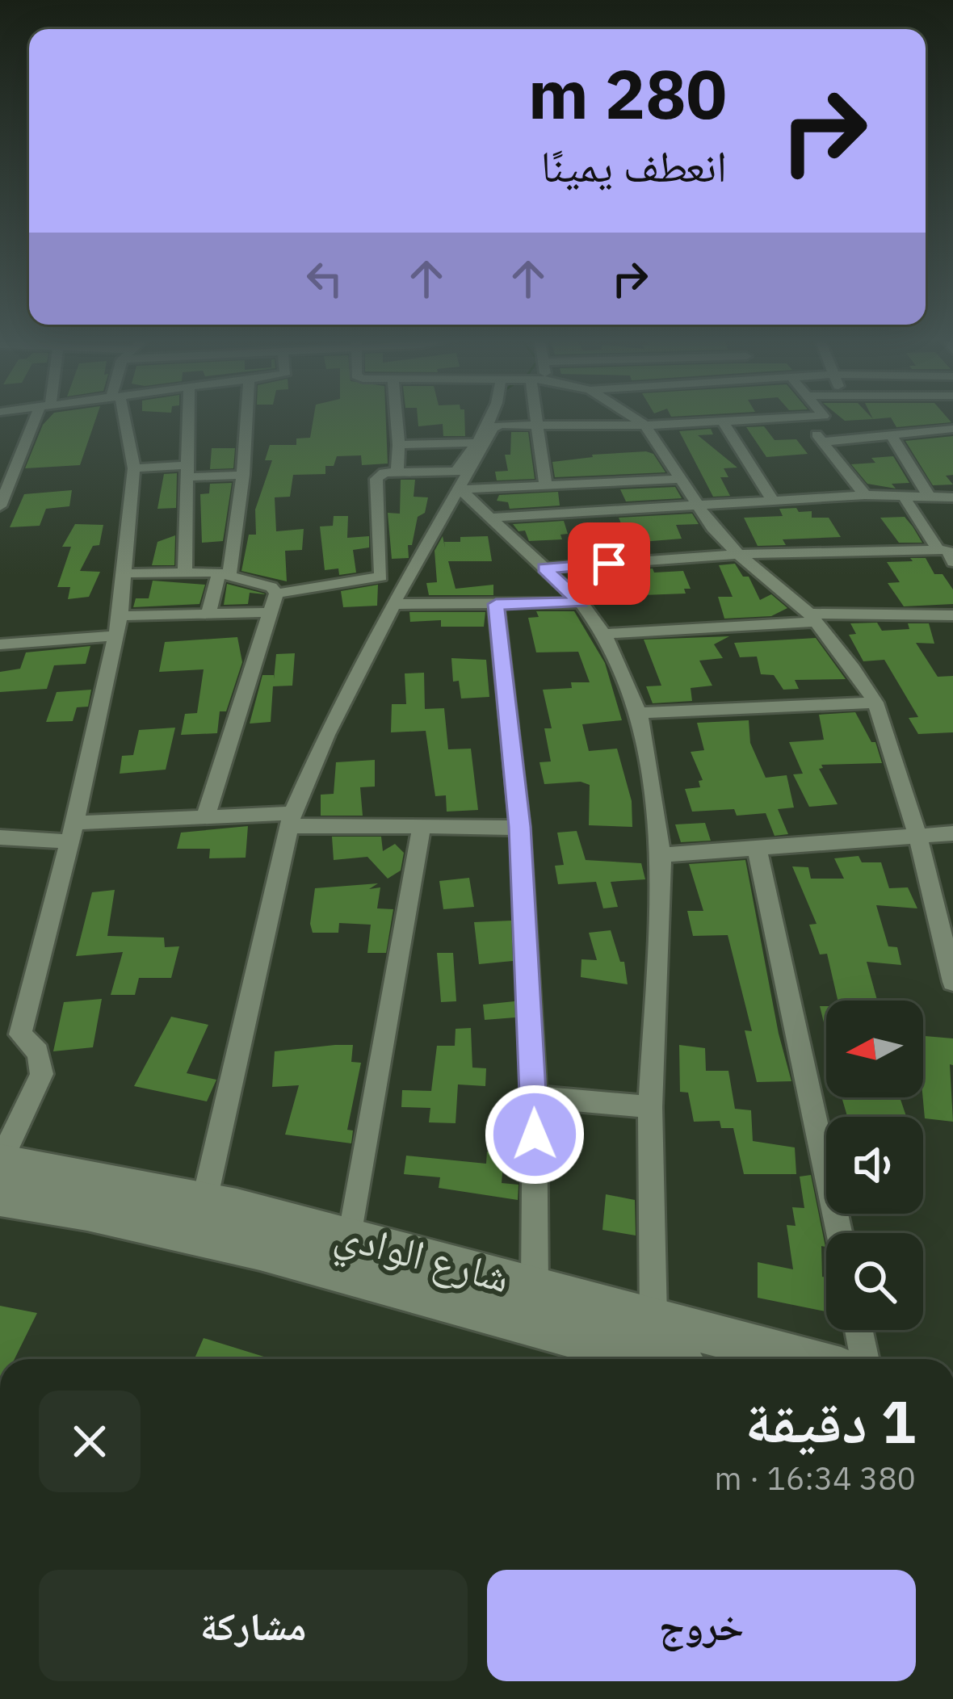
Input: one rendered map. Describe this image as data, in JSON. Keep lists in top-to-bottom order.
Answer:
{
  "streets": {
    "main road": ["شارع الوادي"]
  },
  "north": "left",
  "page": {
    "turn": ["280 m", "انعطف يمينًا"],
    "heading": ["1 دقيقة", "380 m · 16:34"],
    "buttons": ["خروج", "مشاركة"]
  }
}
